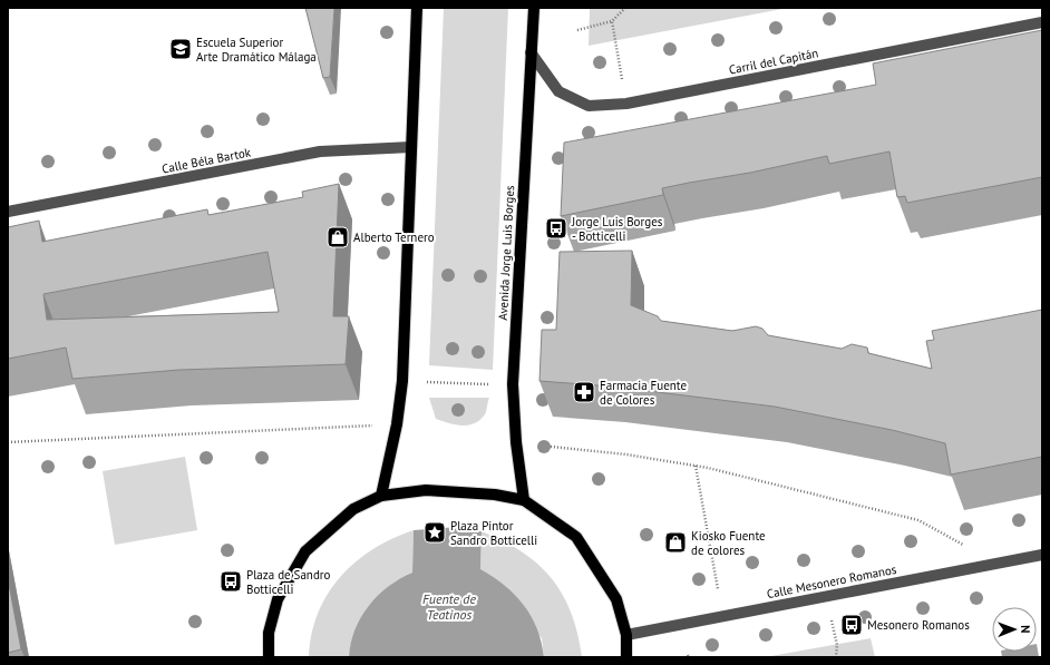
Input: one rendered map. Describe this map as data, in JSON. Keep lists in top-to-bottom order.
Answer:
{
  "streets": {
    "main road": ["Avenida Jorge Luis Borges"],
    "street": ["Carril del Capitán", "Calle Béla Bartok", "Calle Mesonero Romanos"]
  },
  "crossings": [
    ["Carril del Capitán", "Avenida Jorge Luis Borges"]
  ],
  "water": ["Fuente de Teatinos"],
  "places": {
    "school or university": ["Escuela Superior Arte Dramático Málaga"],
    "bus stop": ["Jorge Luis Borges - Botticelli", "Plaza de Sandro Botticelli", "Mesonero Romanos"],
    "shop": ["Alberto Ternero", "Kiosko Fuente de colores"],
    "pharmacy": ["Farmacia Fuente de Colores"],
    "place": ["Plaza Pintor Sandro Botticelli"]
  },
  "north": "right"
}
